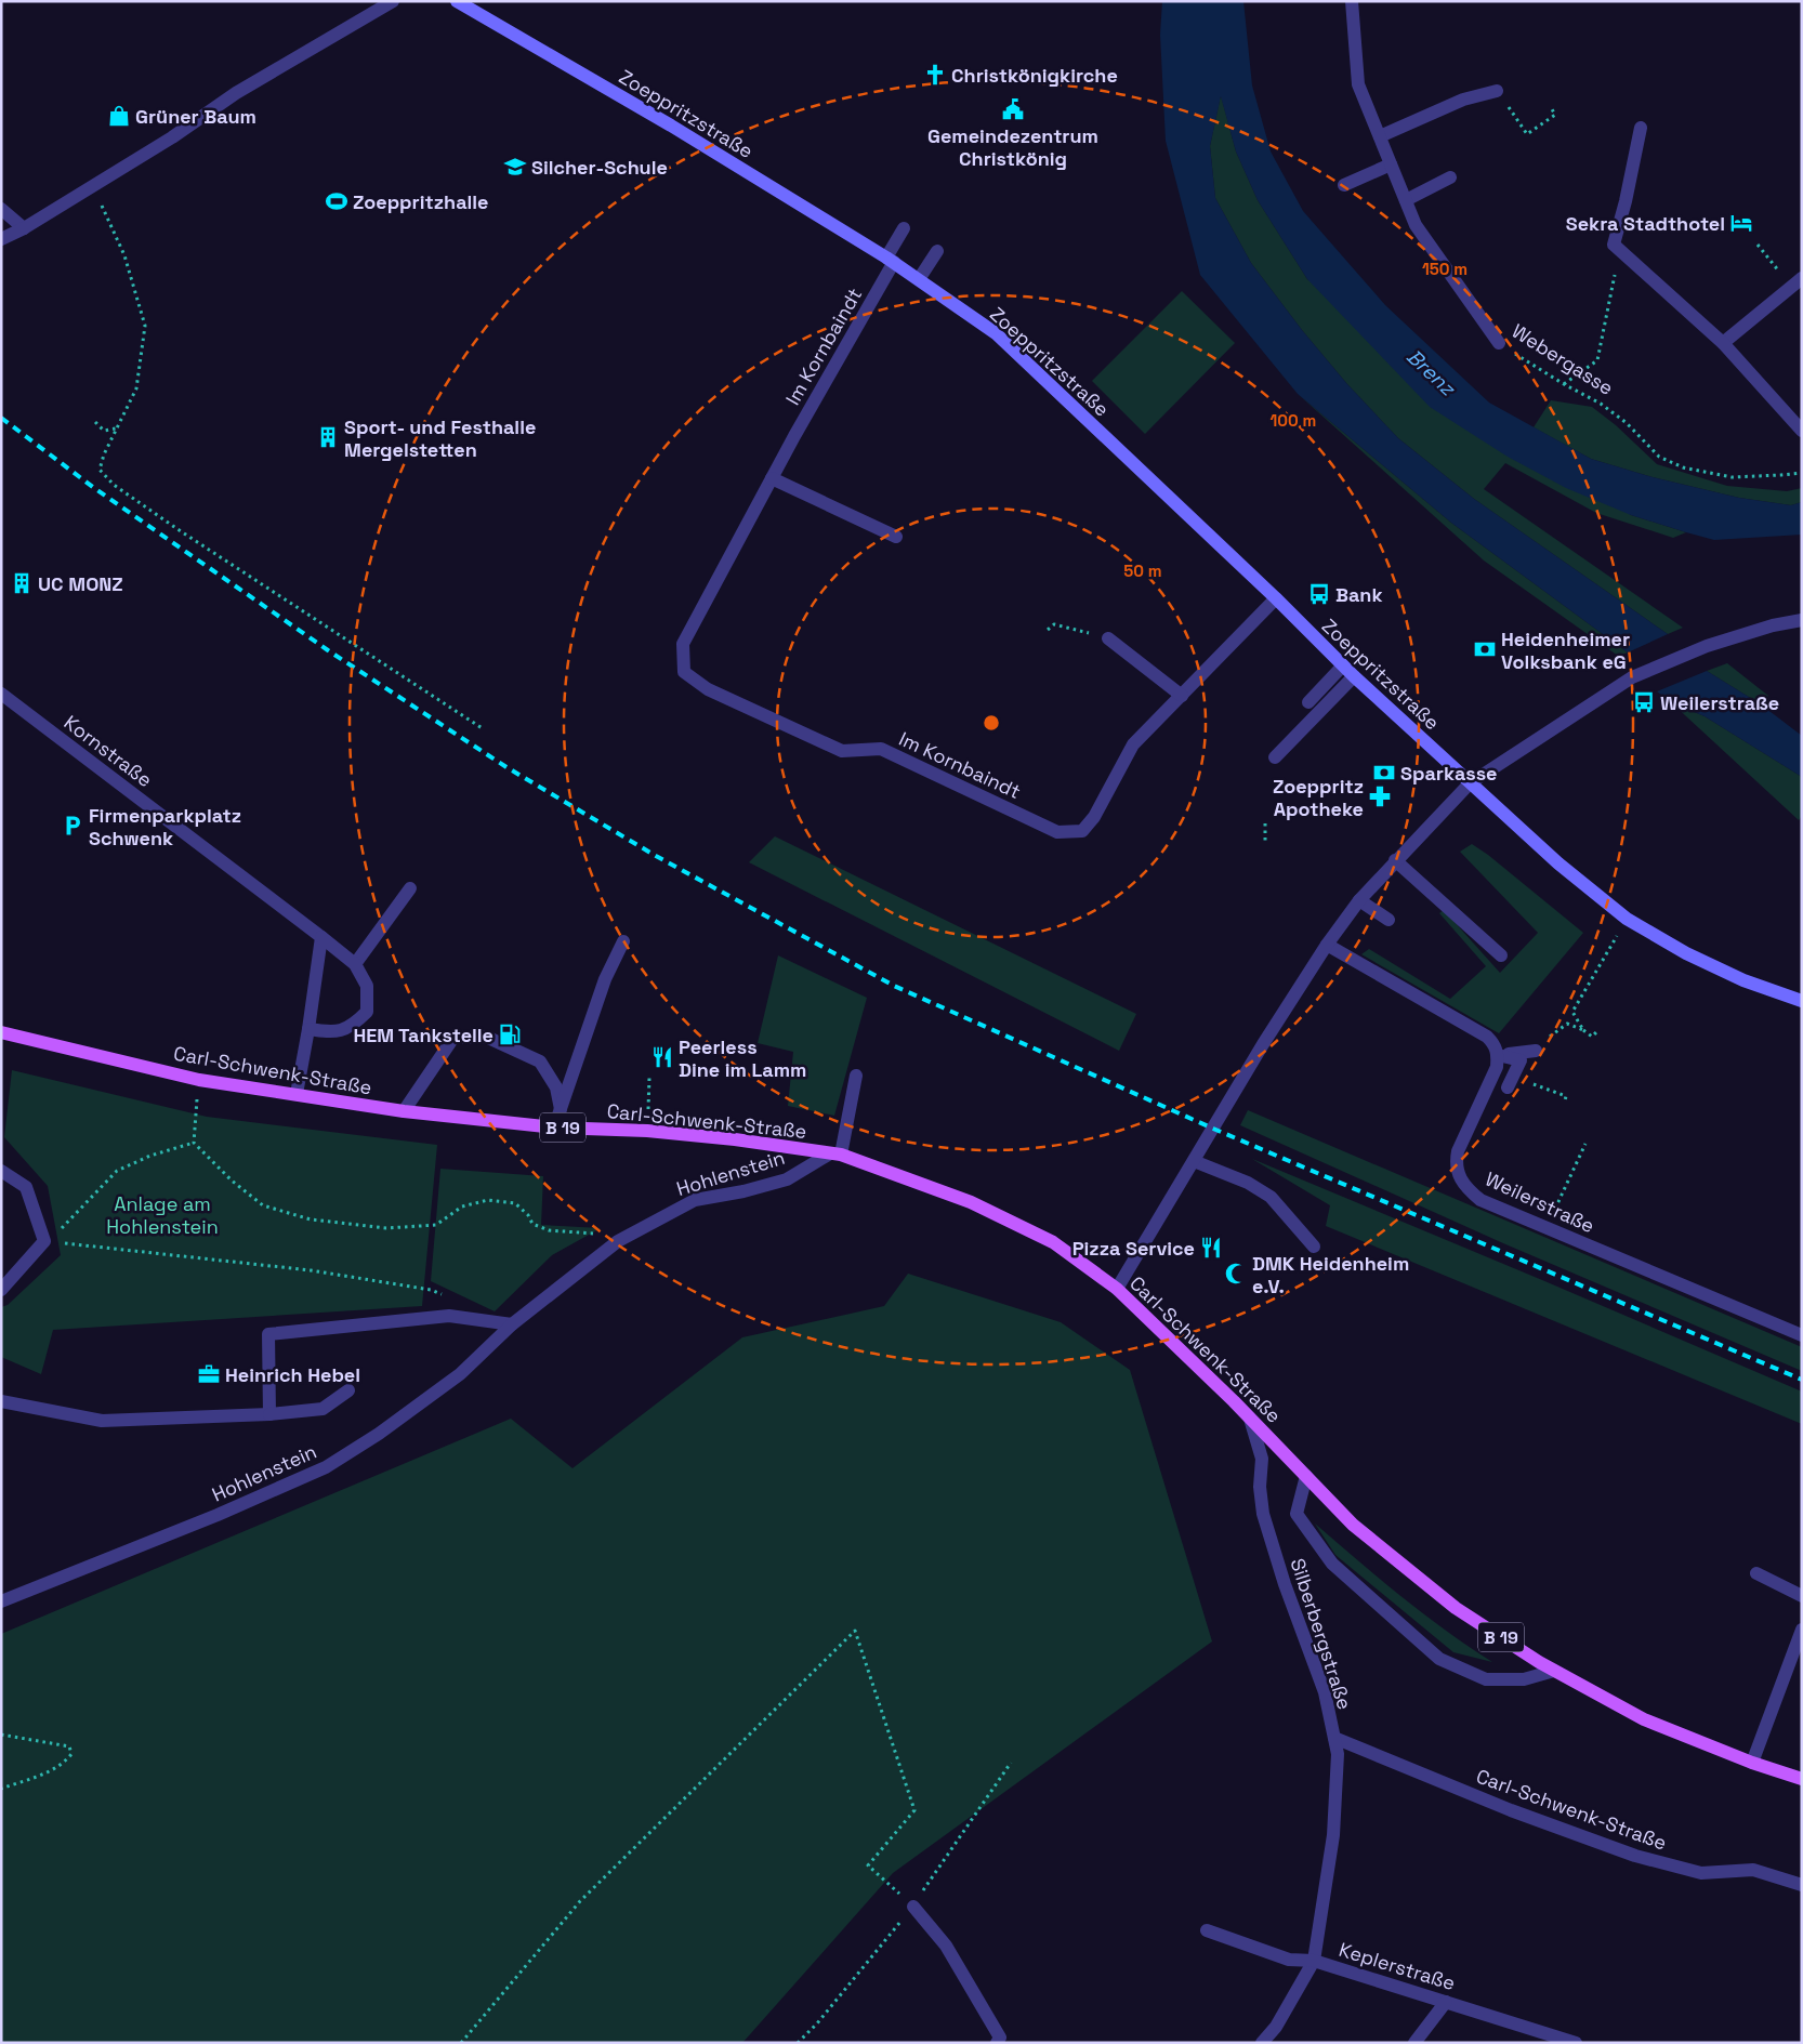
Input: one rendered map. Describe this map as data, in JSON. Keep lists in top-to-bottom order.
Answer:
{
  "streets": {
    "main road": ["Zoeppritzstraße", "Carl-Schwenk-Straße", "B 19"],
    "street": [
      "Im Kornbaindt",
      "Webergasse",
      "Kornstraße",
      "Hohlenstein",
      "Weilerstraße",
      "Silberbergstraße",
      "Keplerstraße"
    ]
  },
  "crossings": [
    ["Zoeppritzstraße", "Im Kornbaindt"],
    ["Carl-Schwenk-Straße", "Hohlenstein"],
    ["Carl-Schwenk-Straße", "Silberbergstraße"],
    ["Silberbergstraße", "Keplerstraße"]
  ],
  "water": ["Brenz"],
  "parks": ["Anlage am Hohlenstein"],
  "places": {
    "church": ["Christkönigkirche"],
    "public building": ["Gemeindezentrum Christkönig"],
    "shop": ["Grüner Baum"],
    "school or university": ["Silcher-Schule"],
    "sports": ["Zoeppritzhalle"],
    "hotel": ["Sekra Stadthotel"],
    "building": ["Sport- und Festhalle Mergelstetten", "UC MONZ"],
    "bus stop": ["Bank", "Weilerstraße"],
    "bank": ["Heidenheimer Volksbank eG", "Sparkasse"],
    "pharmacy": ["Zoeppritz Apotheke"],
    "parking": ["Firmenparkplatz Schwenk"],
    "fuel station": ["HEM Tankstelle"],
    "restaurant": ["Peerless Dine im Lamm", "Pizza Service"],
    "mosque": ["DMK Heidenheim e.V."],
    "office": ["Heinrich Hebel"]
  },
  "rings": ["150 m", "100 m", "50 m"]
}
